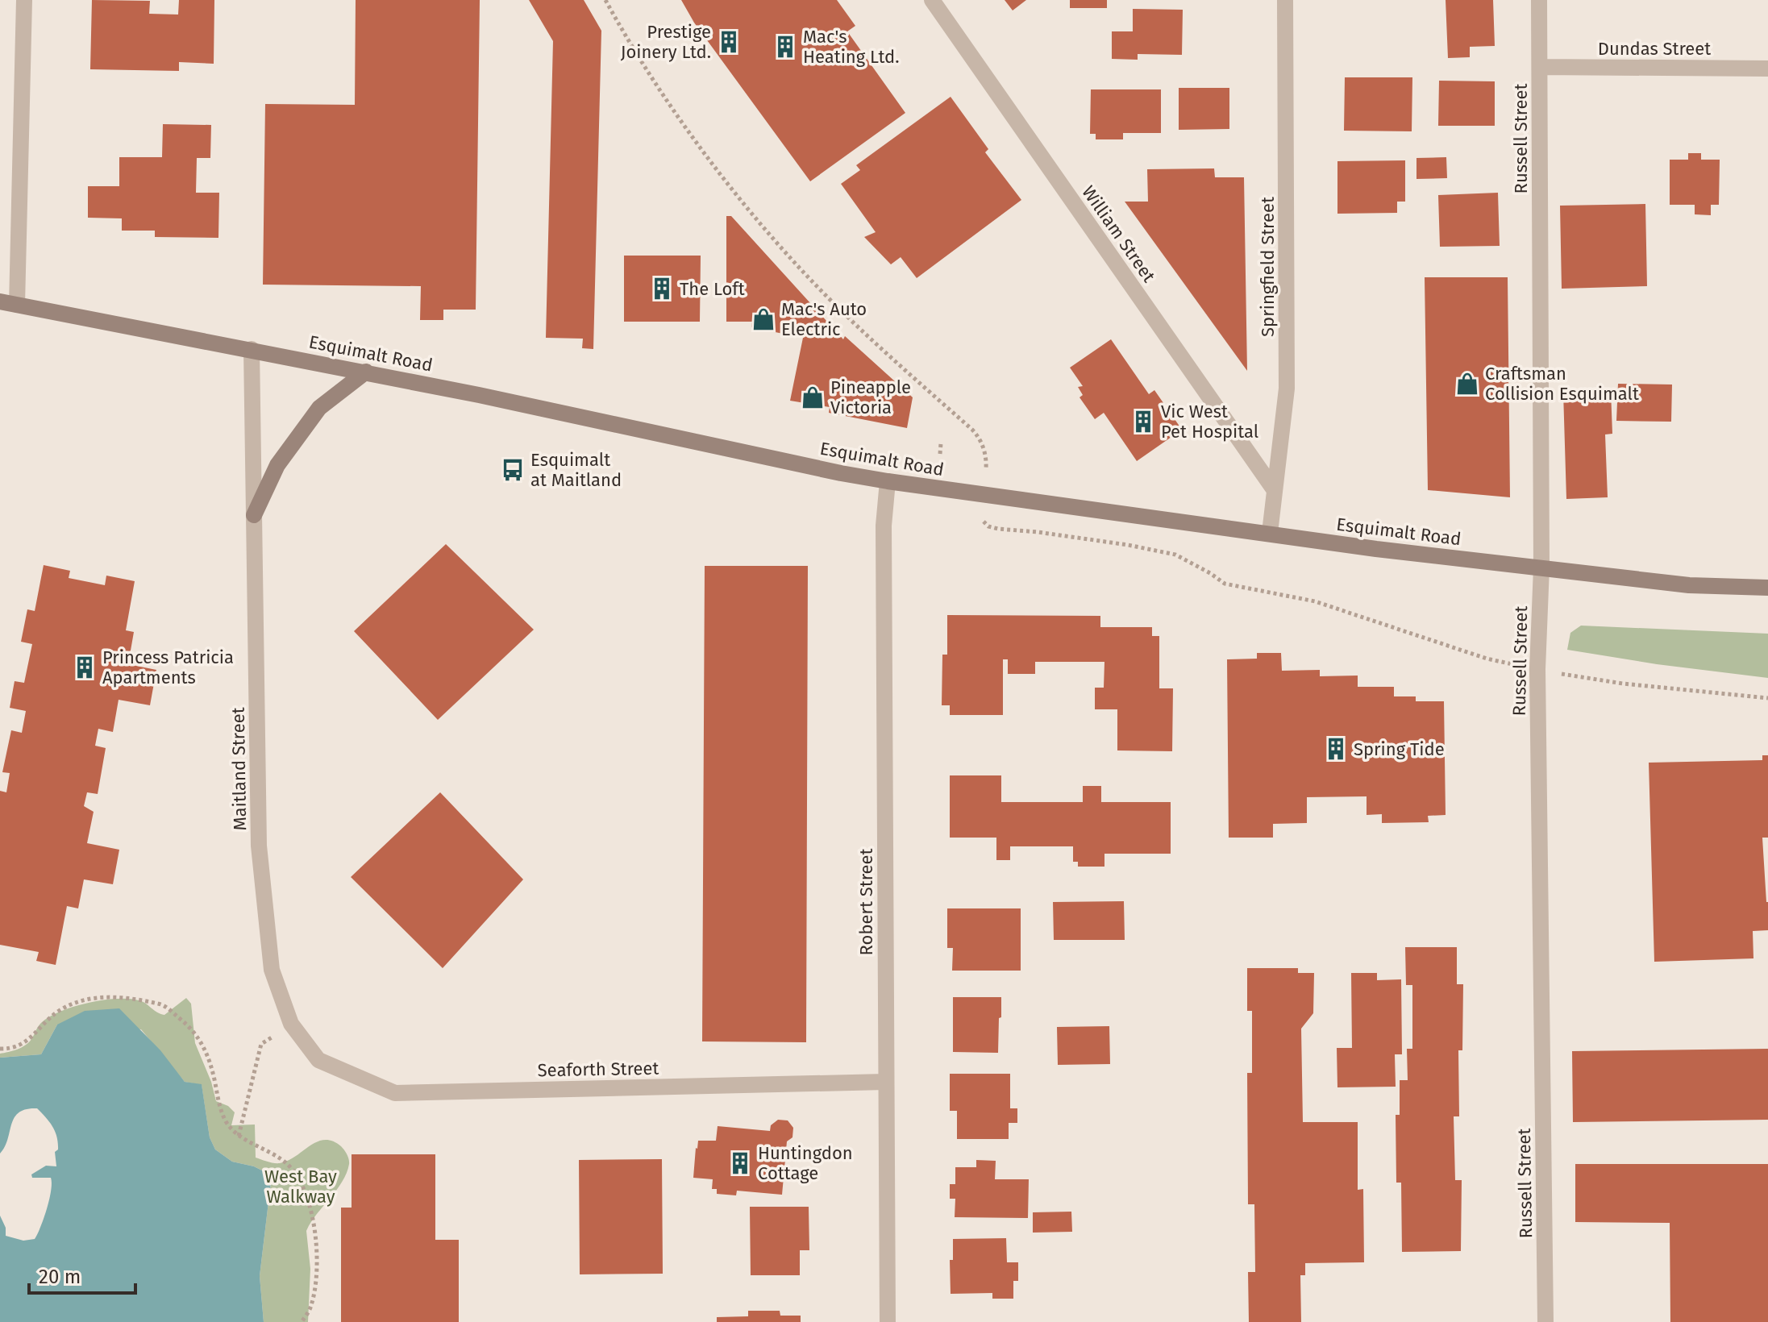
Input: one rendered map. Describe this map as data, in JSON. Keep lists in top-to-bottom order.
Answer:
{
  "streets": {
    "main road": ["Esquimalt Road"],
    "street": [
      "Dundas Street",
      "Russell Street",
      "William Street",
      "Springfield Street",
      "Maitland Street",
      "Robert Street",
      "Seaforth Street"
    ]
  },
  "crossings": [
    ["Dundas Street", "Russell Street"],
    ["Russell Street", "Esquimalt Road"],
    ["William Street", "Springfield Street"],
    ["Springfield Street", "Esquimalt Road"],
    ["Esquimalt Road", "Maitland Street"],
    ["Esquimalt Road", "Robert Street"],
    ["Maitland Street", "Seaforth Street"],
    ["Robert Street", "Seaforth Street"]
  ],
  "parks": ["West Bay Walkway"],
  "places": {
    "building": [
      "Prestige Joinery Ltd.",
      "Mac's Heating Ltd.",
      "The Loft",
      "Vic West Pet Hospital",
      "Princess Patricia Apartments",
      "Spring Tide",
      "Huntingdon Cottage"
    ],
    "shop": ["Mac's Auto Electric", "Craftsman Collision Esquimalt", "Pineapple Victoria"],
    "bus stop": ["Esquimalt at Maitland"]
  },
  "scale_bar": "20 m"
}
